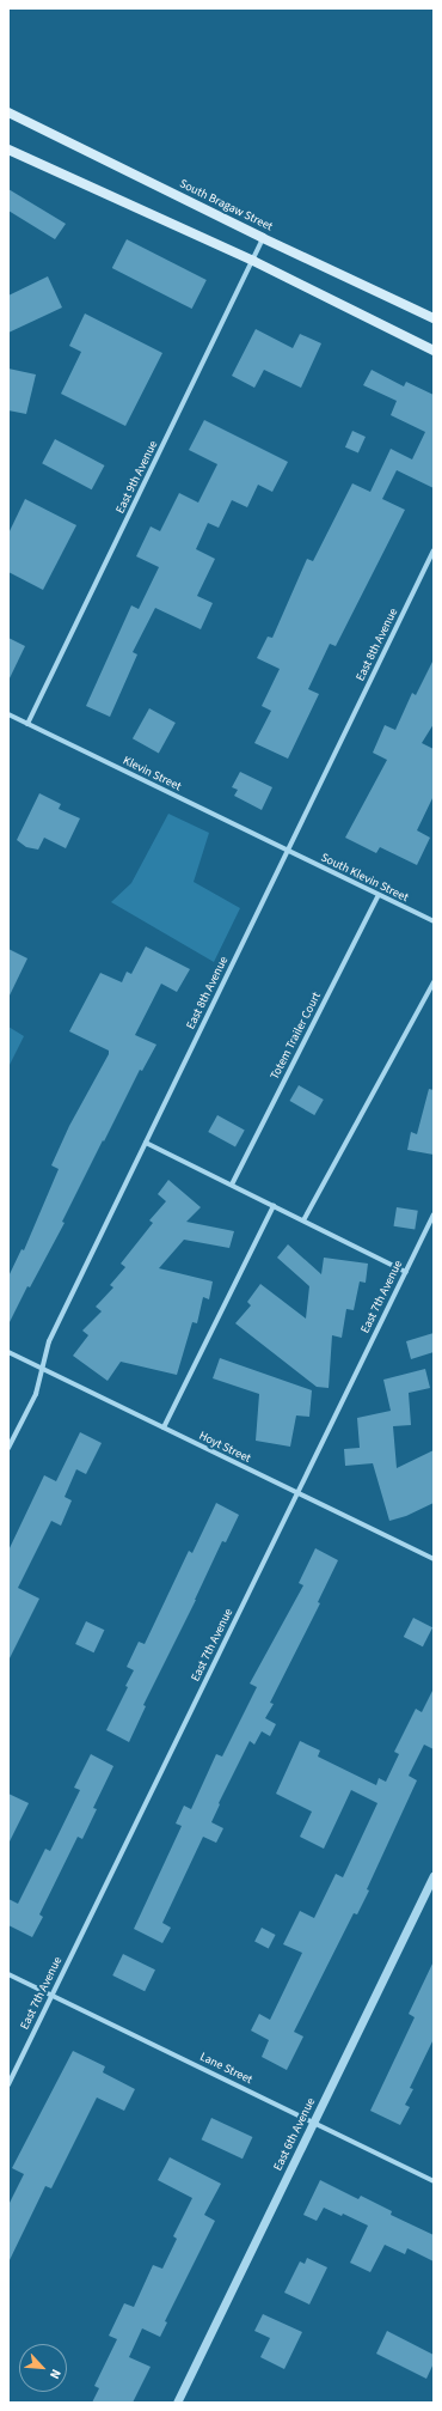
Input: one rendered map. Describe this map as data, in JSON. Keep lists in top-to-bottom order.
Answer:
{
  "streets": {
    "main road": ["South Bragaw Street"],
    "street": [
      "East 9th Avenue",
      "East 8th Avenue",
      "Klevin Street",
      "South Klevin Street",
      "Totem Trailer Court",
      "East 7th Avenue",
      "Hoyt Street",
      "Lane Street",
      "East 6th Avenue"
    ]
  },
  "crossings": [
    ["South Bragaw Street", "East 9th Avenue"],
    ["East 9th Avenue", "Klevin Street"],
    ["East 8th Avenue", "Klevin Street"],
    ["East 8th Avenue", "South Klevin Street"],
    ["East 8th Avenue", "Hoyt Street"],
    ["Klevin Street", "South Klevin Street"],
    ["South Klevin Street", "Totem Trailer Court"],
    ["East 7th Avenue", "Hoyt Street"],
    ["East 7th Avenue", "Lane Street"],
    ["Lane Street", "East 6th Avenue"]
  ],
  "north": "bottom right"
}
